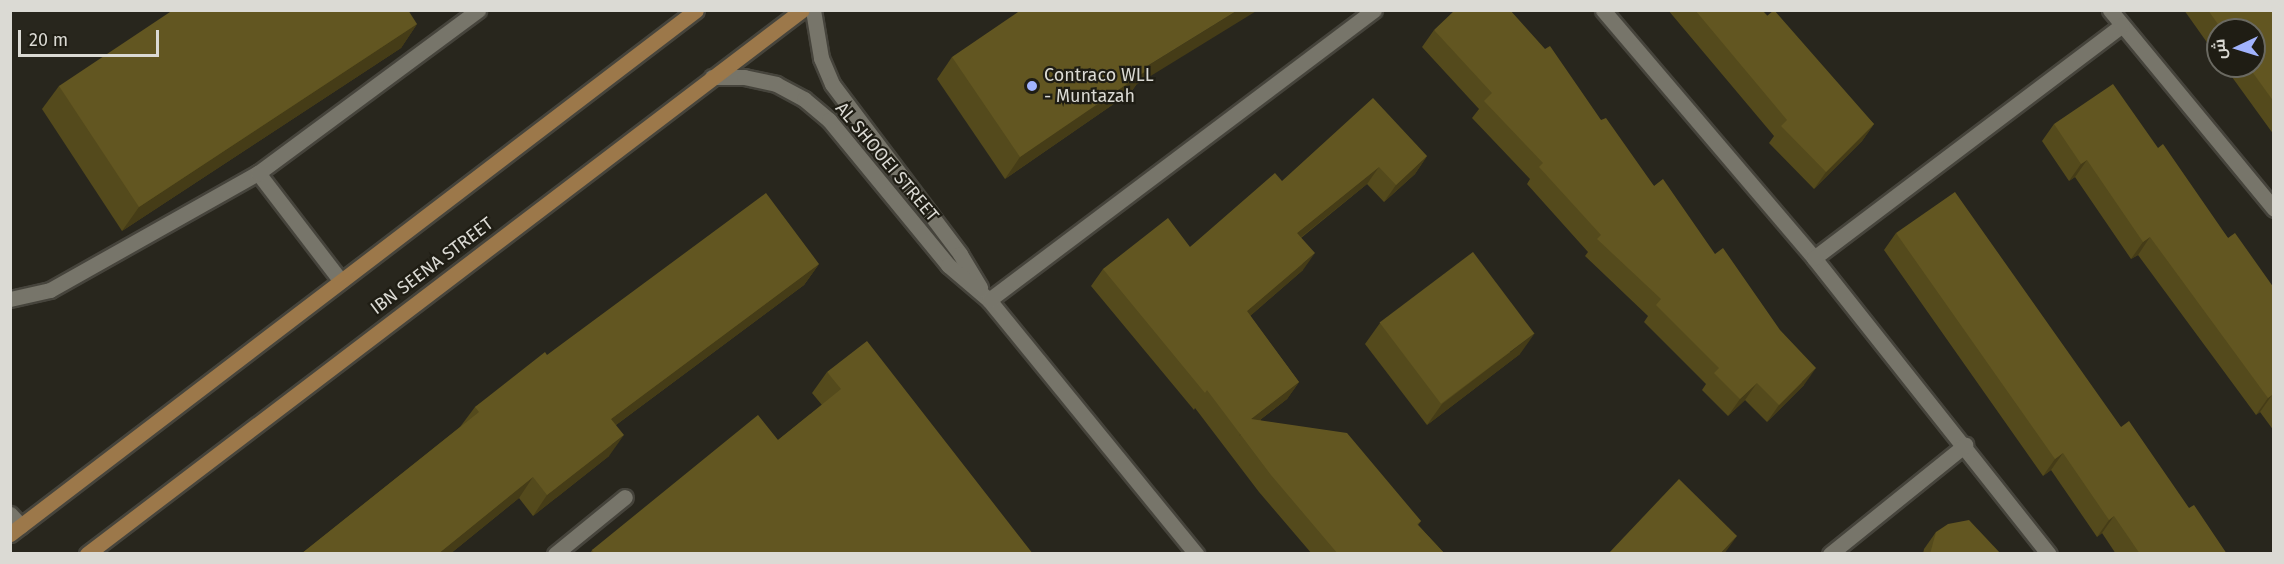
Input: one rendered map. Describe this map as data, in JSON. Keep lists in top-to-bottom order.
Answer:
{
  "streets": {
    "street": ["AL SHOOEI STREET", "IBN SEENA STREET"]
  },
  "crossings": [
    ["AL SHOOEI STREET", "IBN SEENA STREET"]
  ],
  "places": ["Contraco WLL - Muntazah"],
  "scale_bar": "20 m",
  "north": "left"
}
